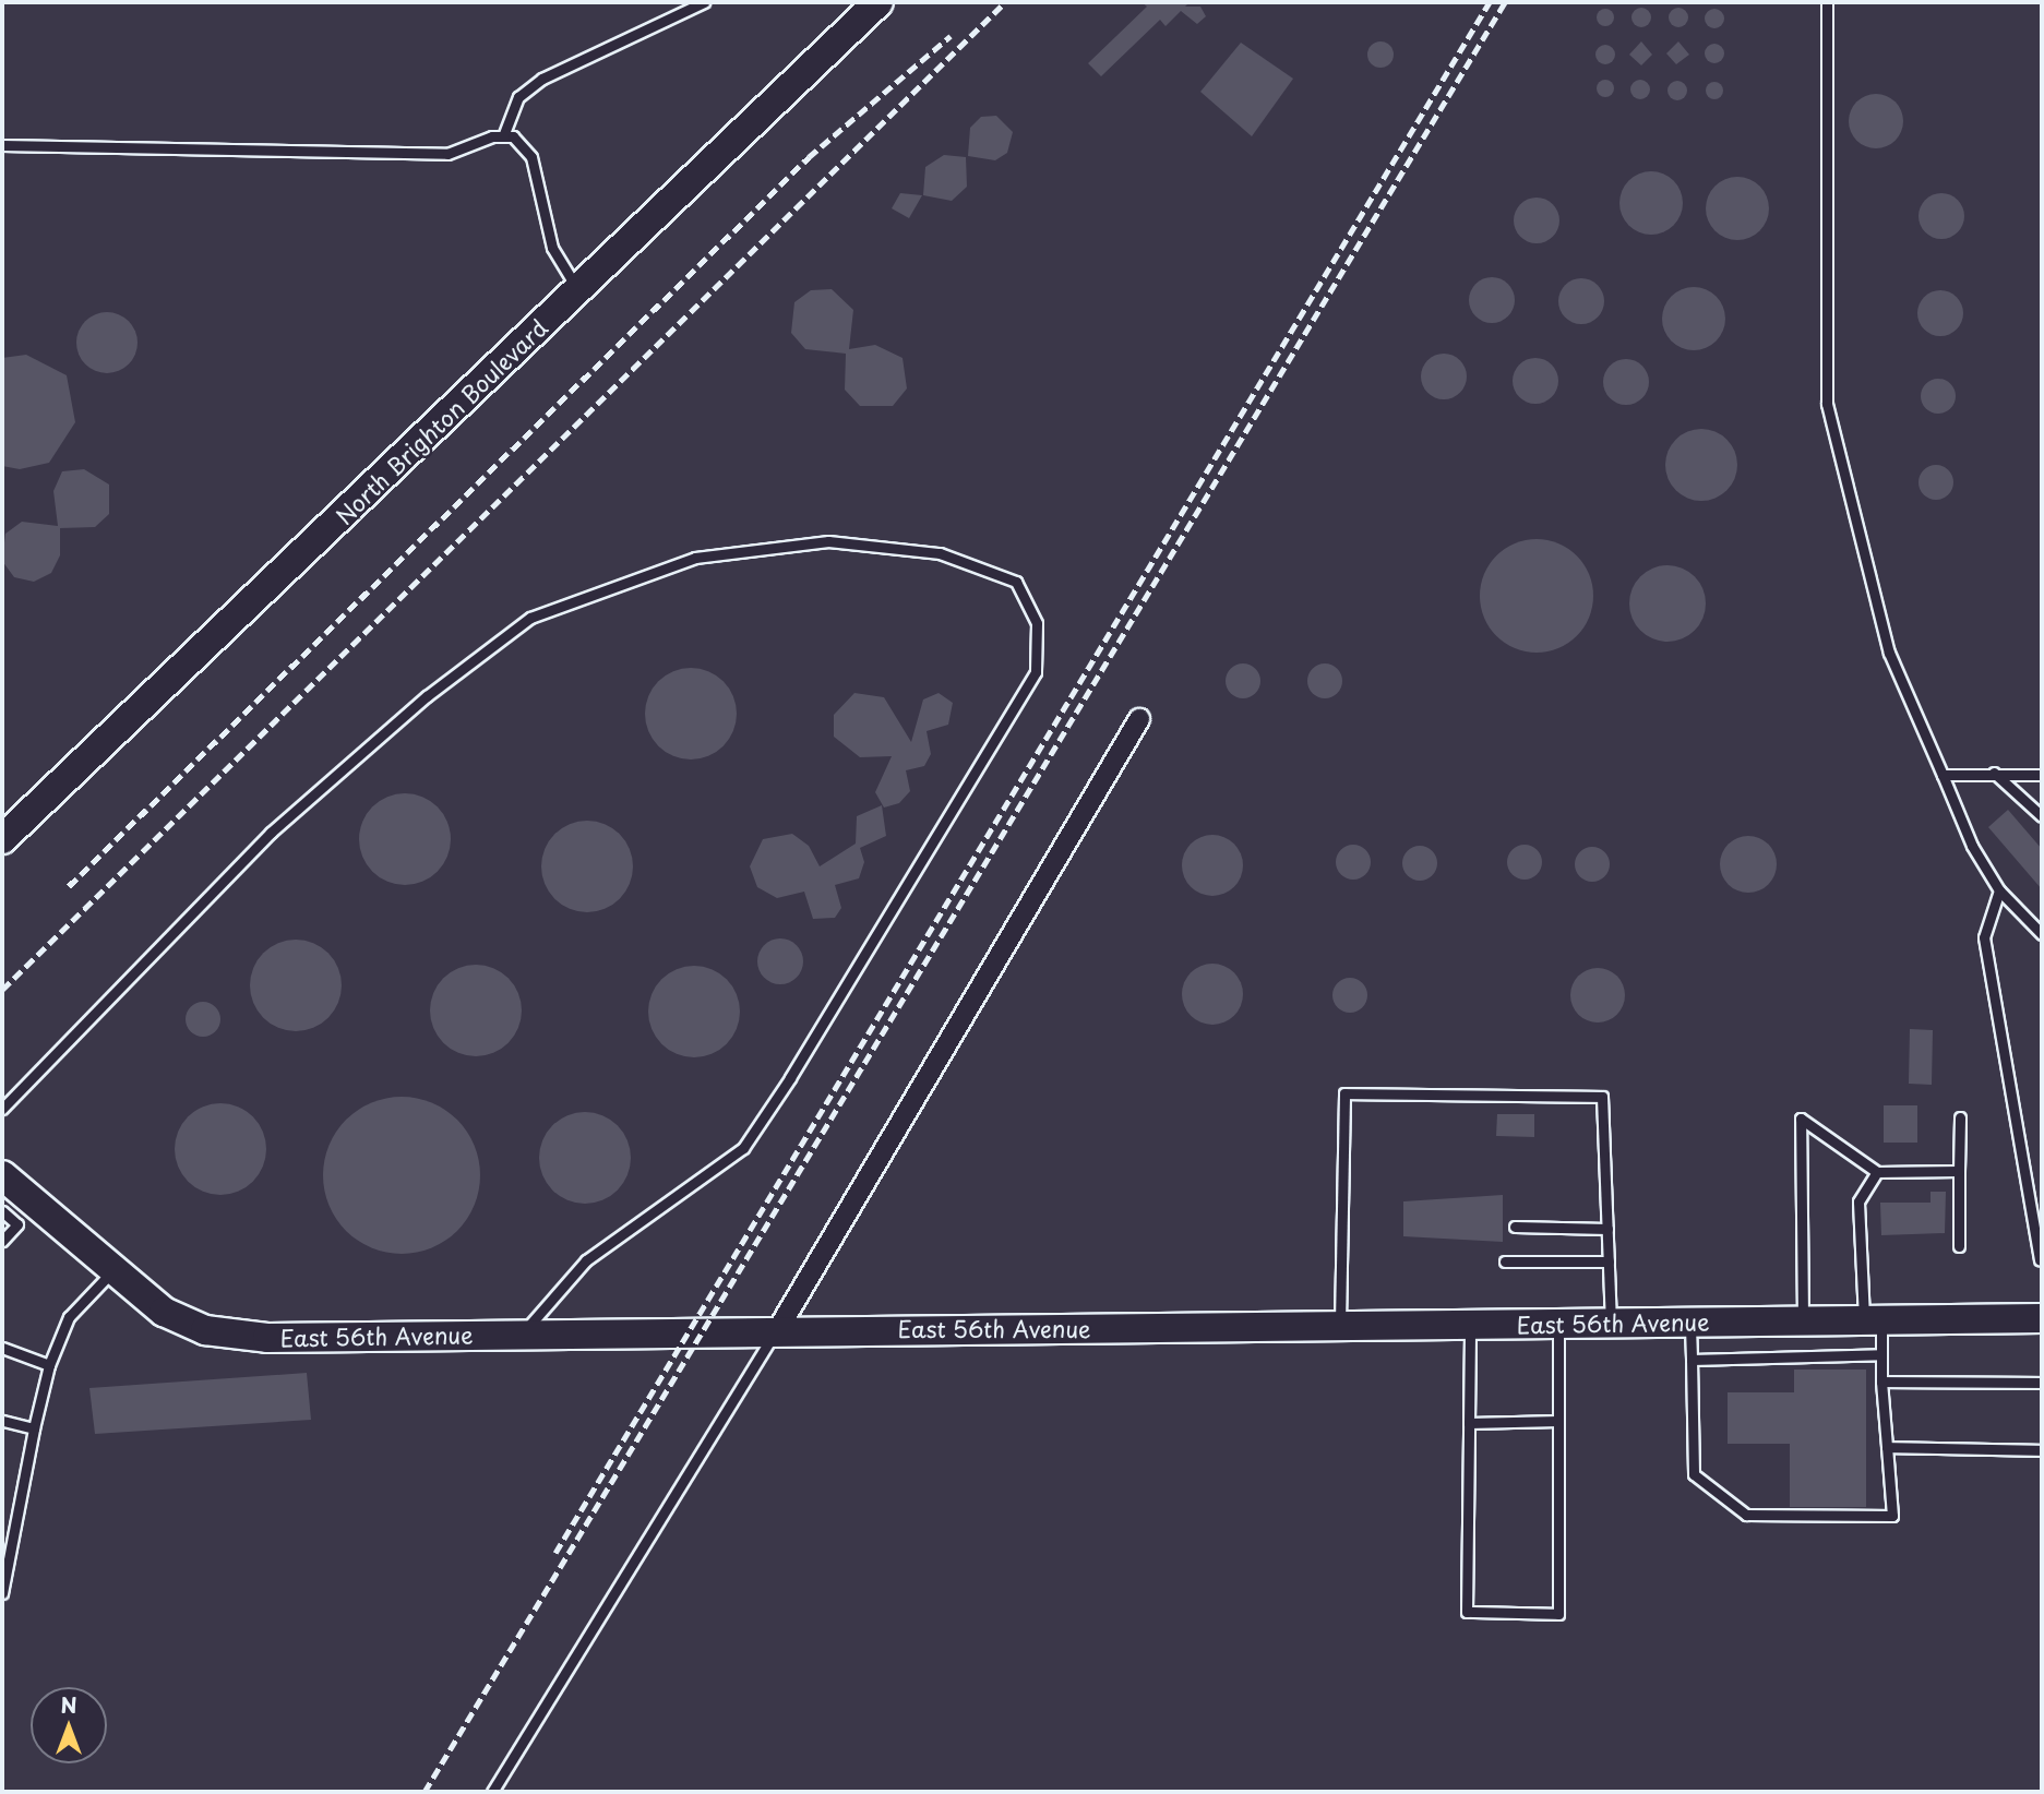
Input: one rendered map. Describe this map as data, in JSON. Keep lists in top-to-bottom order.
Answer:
{
  "streets": {
    "main road": ["North Brighton Boulevard", "East 56th Avenue"]
  },
  "north": "top"
}
